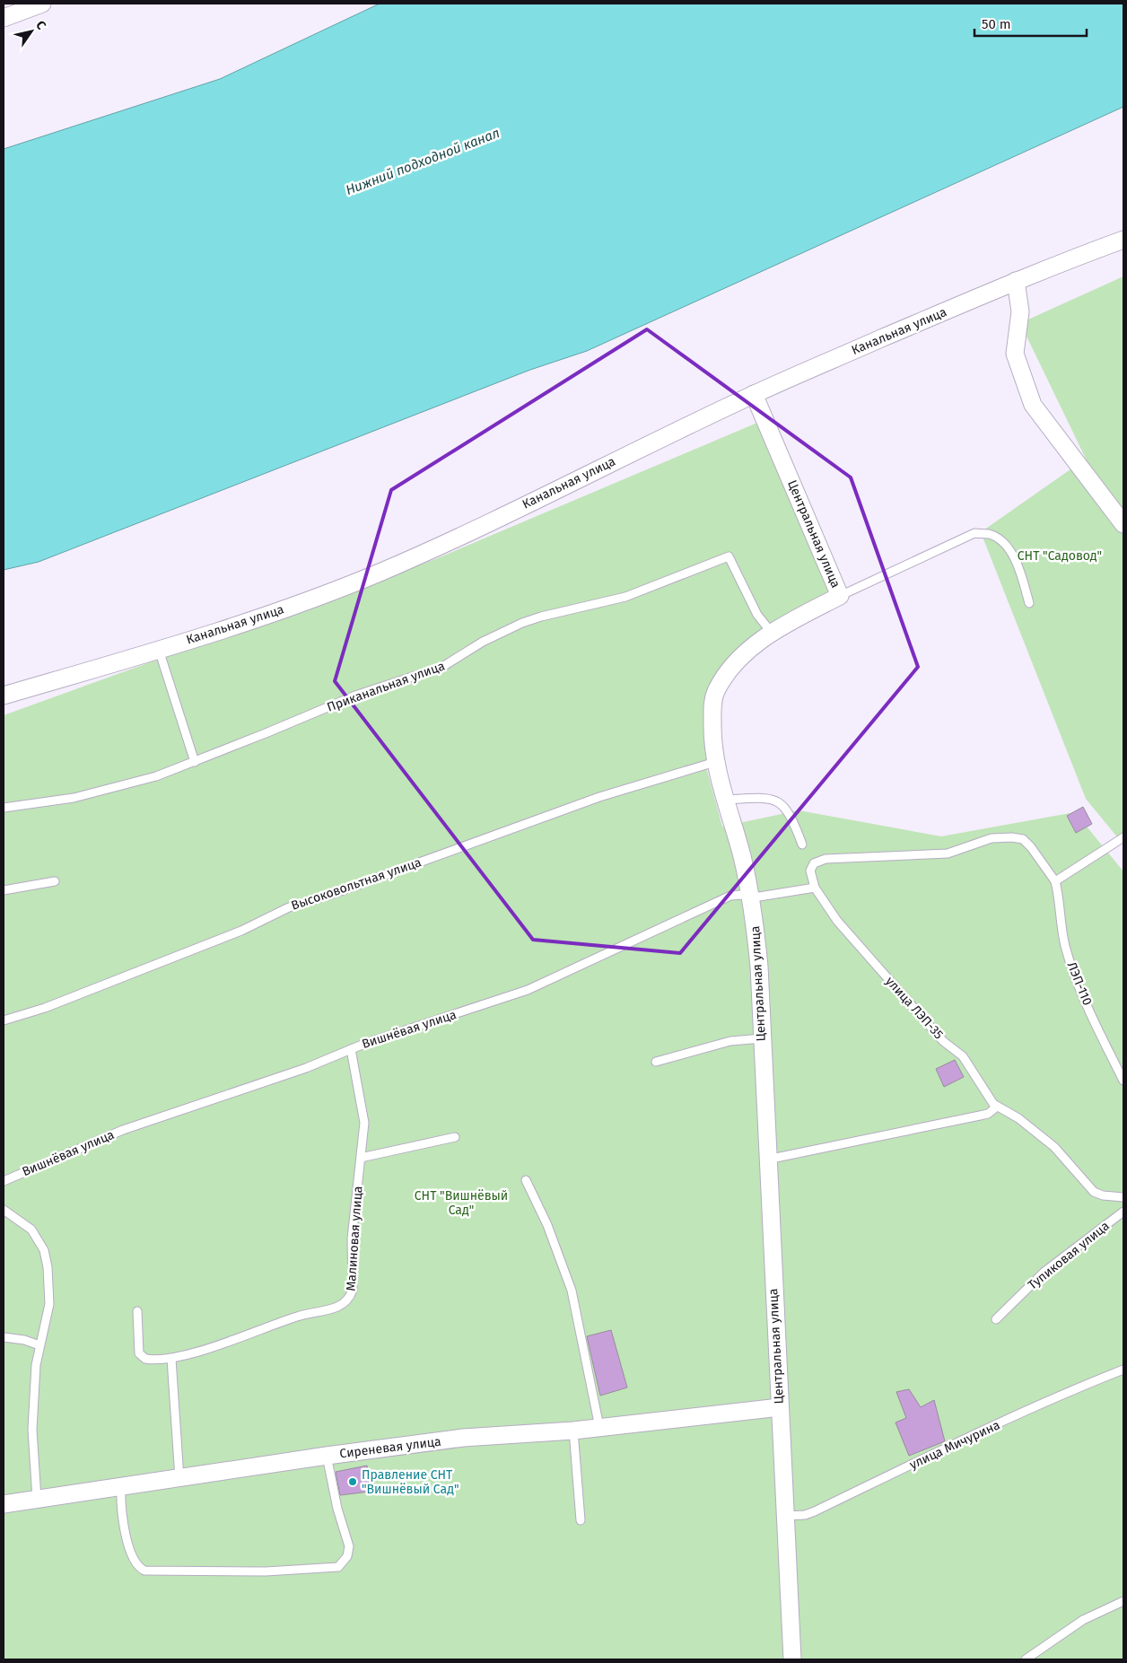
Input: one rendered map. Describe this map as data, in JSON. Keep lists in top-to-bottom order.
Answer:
{
  "streets": {
    "street": ["Канальная улица", "Центральная улица", "Сиреневая улица"],
    "lane": [
      "Приканальная улица",
      "Высоковольтная улица",
      "ЛЭП-110",
      "улица ЛЭП-35",
      "Вишнёвая улица",
      "Малиновая улица",
      "Тупиковая улица",
      "улица Мичурина"
    ]
  },
  "crossings": [
    ["Канальная улица", "Центральная улица"],
    ["Центральная улица", "Приканальная улица"],
    ["Центральная улица", "Высоковольтная улица"],
    ["Центральная улица", "Вишнёвая улица"],
    ["Центральная улица", "улица Мичурина"],
    ["Центральная улица", "Сиреневая улица"],
    ["ЛЭП-110", "улица ЛЭП-35"],
    ["улица ЛЭП-35", "Вишнёвая улица"],
    ["Вишнёвая улица", "Малиновая улица"]
  ],
  "water": ["Нижний подходной канал"],
  "parks": ["СНТ \"Садовод\"", "СНТ \"Вишнёвый Сад\""],
  "places": ["Правление СНТ \"Вишнёвый Сад\""],
  "scale_bar": "50 m",
  "north": "top right"
}
